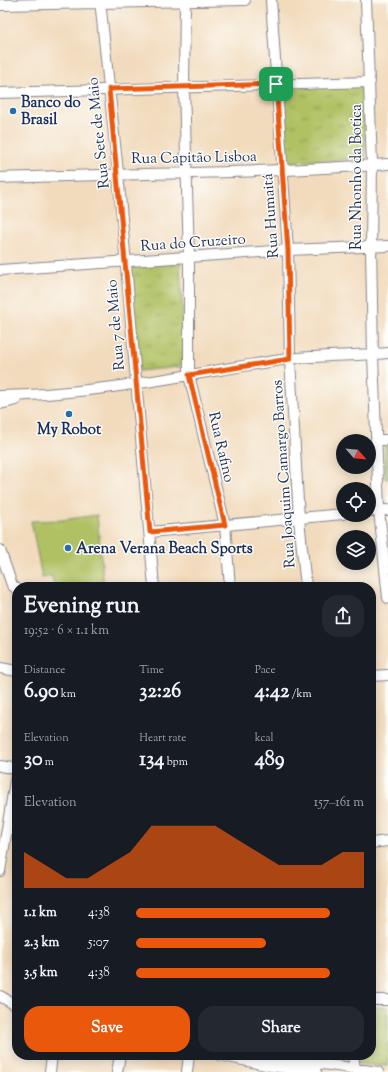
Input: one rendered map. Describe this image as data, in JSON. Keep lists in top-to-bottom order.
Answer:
{
  "streets": {
    "street": [
      "Rua Sete de Maio",
      "Rua Capitão Lisboa",
      "Rua Nhonho da Botica",
      "Rua Humaitá",
      "Rua do Cruzeiro",
      "Rua 7 de Maio",
      "Rua Rafino",
      "Rua Joaquim Camargo Barros"
    ]
  },
  "crossings": [
    ["Rua Sete de Maio", "Rua Capitão Lisboa"],
    ["Rua Sete de Maio", "Rua do Cruzeiro"],
    ["Rua Sete de Maio", "Rua 7 de Maio"],
    ["Rua Capitão Lisboa", "Rua Nhonho da Botica"],
    ["Rua Capitão Lisboa", "Rua Humaitá"],
    ["Rua Capitão Lisboa", "Rua Rafino"],
    ["Rua Nhonho da Botica", "Rua do Cruzeiro"],
    ["Rua Humaitá", "Rua do Cruzeiro"],
    ["Rua Humaitá", "Rua Joaquim Camargo Barros"],
    ["Rua do Cruzeiro", "Rua 7 de Maio"],
    ["Rua do Cruzeiro", "Rua Rafino"]
  ],
  "places": ["Banco do Brasil", "My Robot", "Arena Verana Beach Sports"],
  "north": "bottom right",
  "page": {
    "heading": ["Evening run", "19:52 · 6 × 1.1 km"],
    "stats": [
      ["Distance", "6.90 km"],
      ["Time", "32:26"],
      ["Pace", "4:42 /km"],
      ["Elevation", "30 m"],
      ["Heart rate", "134 bpm"],
      ["kcal", "489"]
    ],
    "chart": ["Elevation", "157–161 m"],
    "list": [
      {
        "name": "1.1 km",
        "note": "4:38"
      },
      {
        "name": "2.3 km",
        "note": "5:07"
      },
      {
        "name": "3.5 km",
        "note": "4:38"
      }
    ],
    "buttons": ["Save", "Share"]
  }
}
